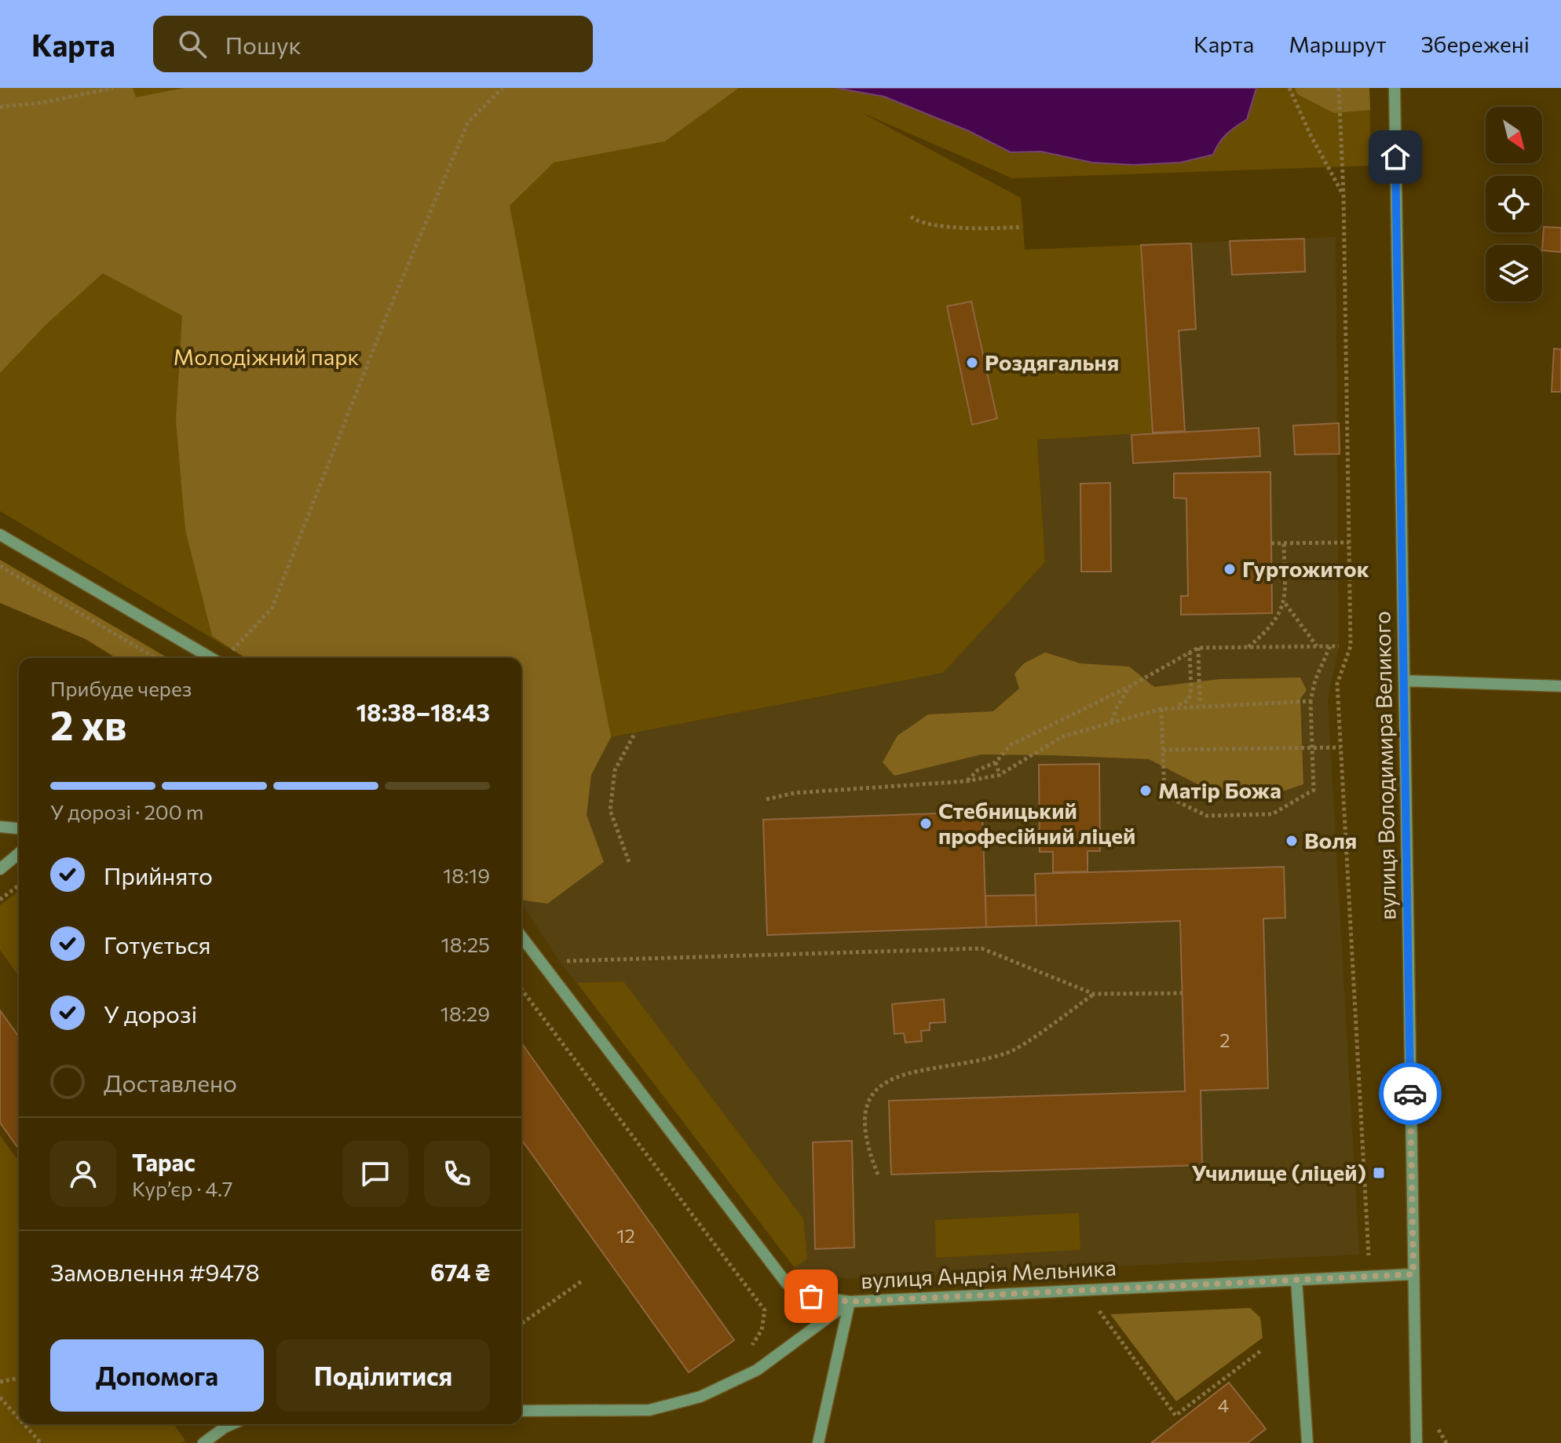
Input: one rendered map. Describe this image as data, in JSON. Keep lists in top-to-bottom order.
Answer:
{
  "streets": {
    "street": ["вулиця Володимира Великого", "вулиця Андрія Мельника"]
  },
  "crossings": [
    ["вулиця Володимира Великого", "вулиця Андрія Мельника"]
  ],
  "parks": ["Молодіжний парк"],
  "places": {
    "other": [
      "Роздягальня",
      "Гуртожиток",
      "Матір Божа",
      "Стебницький професійний ліцей",
      "Воля"
    ],
    "transit": ["Училище (ліцей)"]
  },
  "house_numbers": ["2", "12", "4"],
  "north": "bottom right",
  "page": {
    "header": "Карта",
    "search": "Пошук",
    "nav": ["Карта", "Маршрут", "Збережені"],
    "heading": ["2 хв", "Прибуде через", "18:38–18:43"],
    "panel": [
      "Тарас",
      "Кур’єр · 4.7",
      "Замовлення #9478",
      "674 ₴"
    ],
    "bar": "У дорозі · 200 m",
    "list": [
      ["Прийнято", "18:19"],
      ["Готується", "18:25"],
      ["У дорозі", "18:29"],
      "Доставлено"
    ],
    "buttons": ["Допомога", "Поділитися"]
  }
}
